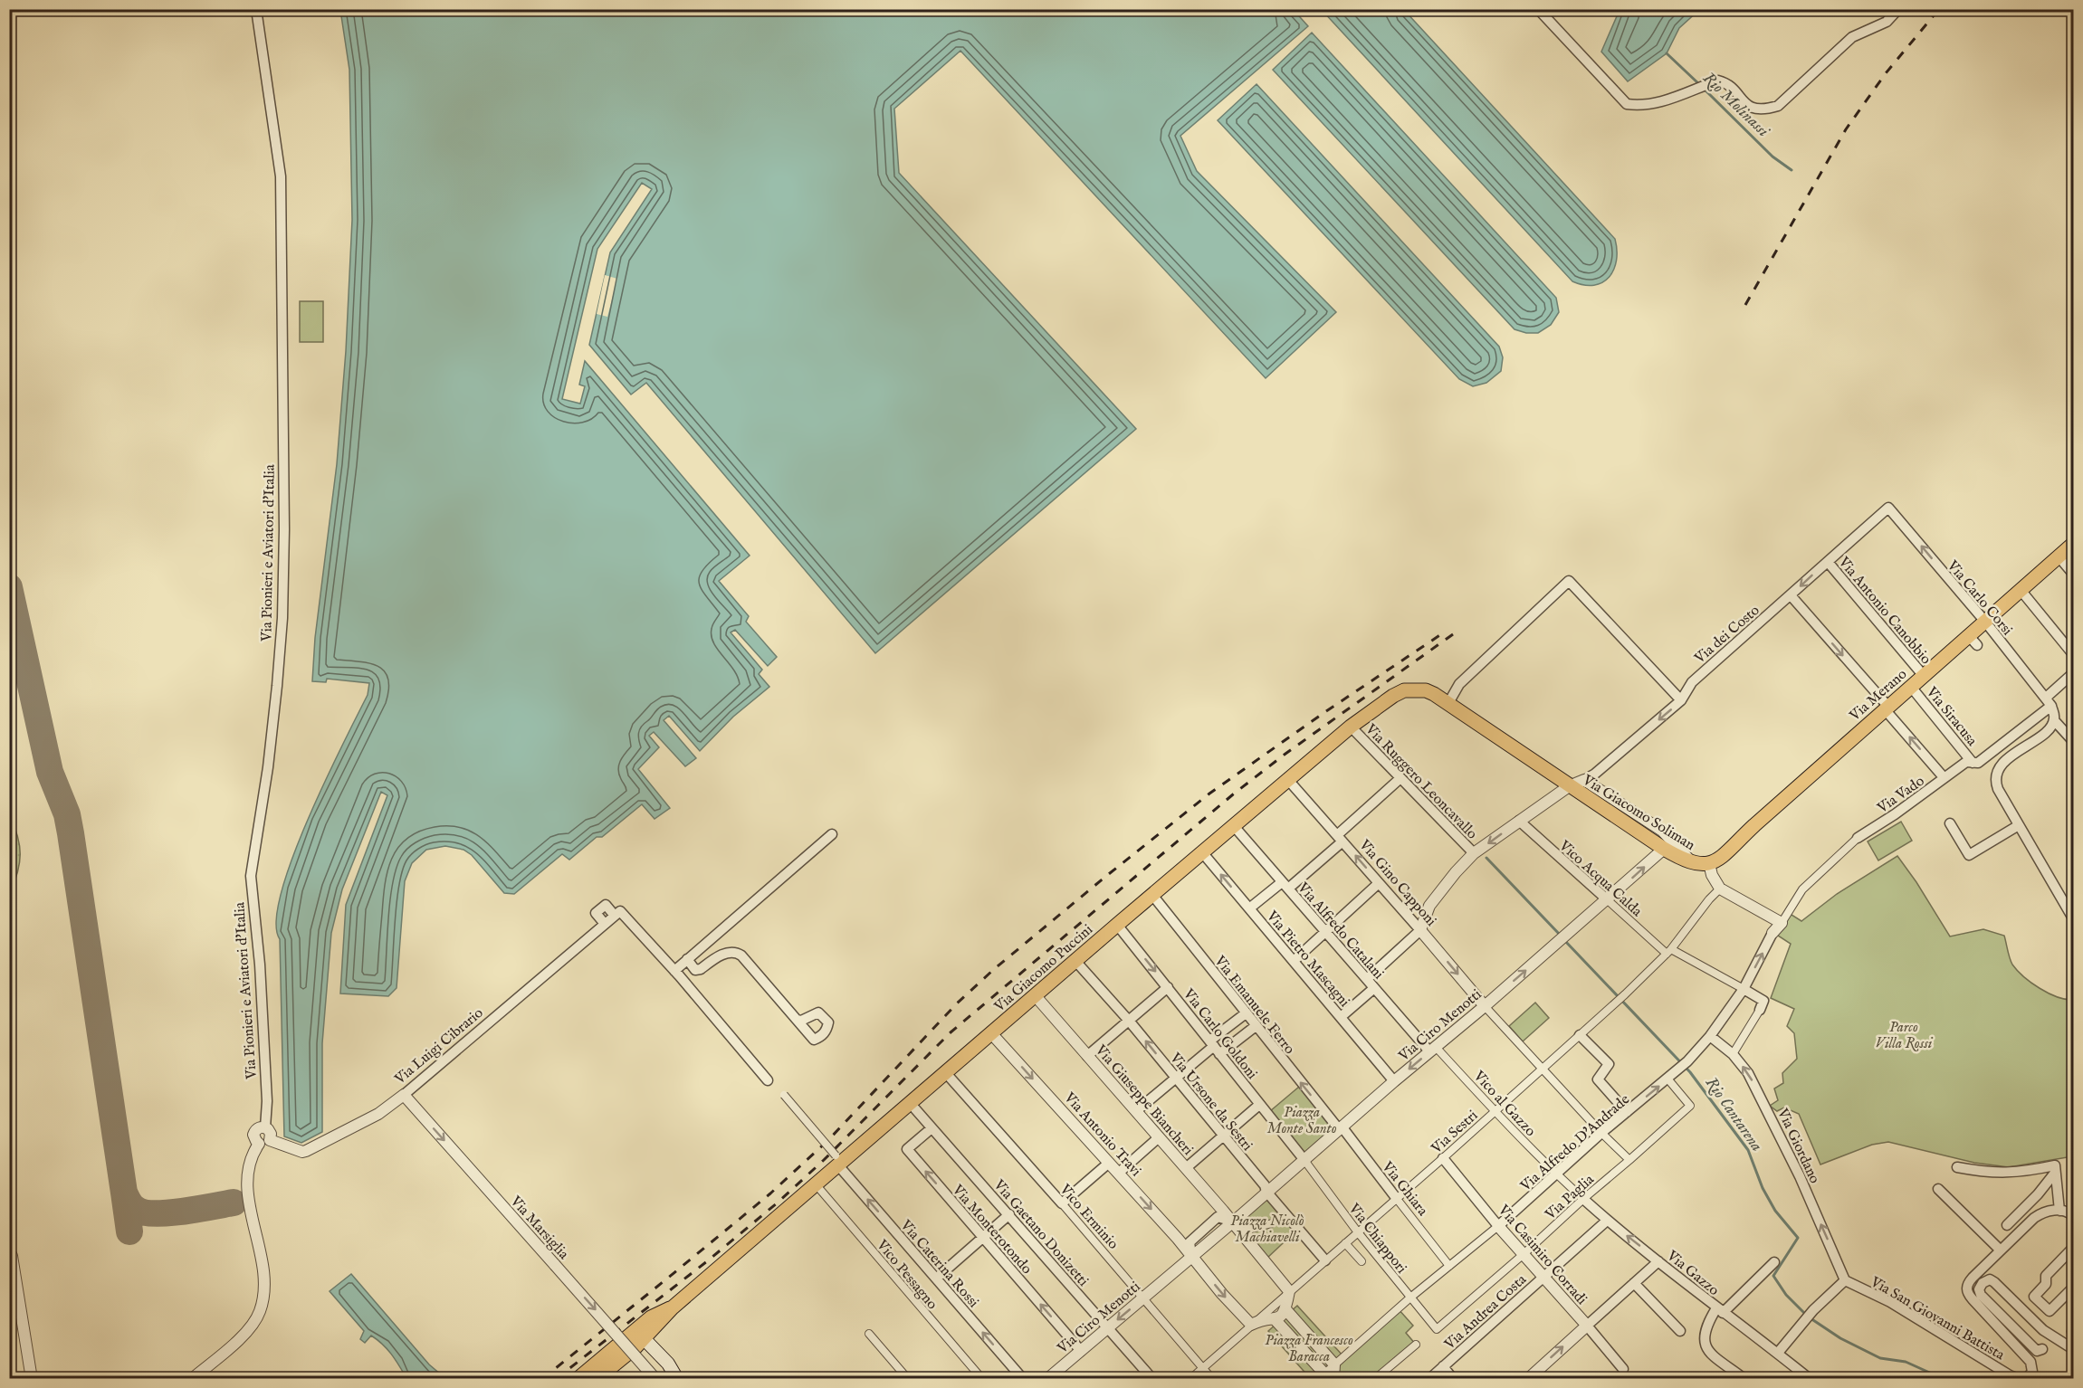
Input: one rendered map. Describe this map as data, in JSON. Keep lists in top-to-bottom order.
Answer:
{
  "streets": {
    "main road": ["Via Merano", "Via Giacomo Soliman", "Via Giacomo Puccini"],
    "street": [
      "Via Pionieri e Aviatori d'Italia",
      "Via Carlo Corsi",
      "Via Antonio Canobbio",
      "Via dei Costo",
      "Via Siracusa",
      "Via Ruggero Leoncavallo",
      "Via Vado",
      "Vico Acqua Calda",
      "Via Gino Capponi",
      "Via Alfredo Catalani",
      "Via Pietro Mascagni",
      "Via Emanuele Ferro",
      "Via Ciro Menotti",
      "Via Carlo Goldoni",
      "Via Luigi Cibrario",
      "Via Giuseppe Biancheri",
      "Via Ursone da Sestri",
      "Vico al Gazzo",
      "Via Sestri",
      "Via Antonio Travi",
      "Via Alfredo D'Andrade",
      "Via Giordano",
      "Via Ghiara",
      "Via Paglia",
      "Vico Erminio",
      "Via Marsiglia",
      "Via Monterotondo",
      "Via Gaetano Donizetti",
      "Via Chiappori",
      "Via Casimiro Corradi",
      "Via Caterina Rossi",
      "Via Gazzo",
      "Vico Pessagno",
      "Via Andrea Costa",
      "Via San Giovanni Battista"
    ]
  },
  "crossings": [
    ["Via Pionieri e Aviatori d'Italia", "Via Luigi Cibrario"],
    ["Via Carlo Corsi", "Via dei Costo"],
    ["Via Carlo Corsi", "Via Merano"],
    ["Via Carlo Corsi", "Via Vado"],
    ["Via Antonio Canobbio", "Via dei Costo"],
    ["Via Antonio Canobbio", "Via Merano"],
    ["Via dei Costo", "Via Giacomo Soliman"],
    ["Via Merano", "Via Siracusa"],
    ["Via Merano", "Via Giacomo Soliman"],
    ["Via Siracusa", "Via Vado"],
    ["Via Ruggero Leoncavallo", "Via Giacomo Puccini"],
    ["Via Giacomo Soliman", "Via Giacomo Puccini"],
    ["Via Giacomo Soliman", "Via Ciro Menotti"],
    ["Vico Acqua Calda", "Via Ciro Menotti"],
    ["Vico Acqua Calda", "Via Sestri"],
    ["Via Gino Capponi", "Via Giacomo Puccini"],
    ["Via Gino Capponi", "Via Ciro Menotti"],
    ["Via Alfredo Catalani", "Via Giacomo Puccini"],
    ["Via Alfredo Catalani", "Via Ciro Menotti"],
    ["Via Alfredo Catalani", "Vico al Gazzo"],
    ["Via Pietro Mascagni", "Via Giacomo Puccini"],
    ["Via Pietro Mascagni", "Via Ciro Menotti"],
    ["Via Giacomo Puccini", "Via Emanuele Ferro"],
    ["Via Giacomo Puccini", "Via Carlo Goldoni"],
    ["Via Giacomo Puccini", "Via Giuseppe Biancheri"],
    ["Via Giacomo Puccini", "Via Ursone da Sestri"],
    ["Via Giacomo Puccini", "Via Antonio Travi"],
    ["Via Giacomo Puccini", "Vico Erminio"],
    ["Via Giacomo Puccini", "Via Gaetano Donizetti"],
    ["Via Giacomo Puccini", "Via Caterina Rossi"],
    ["Via Giacomo Puccini", "Vico Pessagno"],
    ["Via Emanuele Ferro", "Via Ciro Menotti"],
    ["Via Emanuele Ferro", "Via Ghiara"],
    ["Via Ciro Menotti", "Via Carlo Goldoni"],
    ["Via Ciro Menotti", "Via Giuseppe Biancheri"],
    ["Via Ciro Menotti", "Via Ursone da Sestri"],
    ["Via Ciro Menotti", "Vico al Gazzo"],
    ["Via Ciro Menotti", "Via Antonio Travi"],
    ["Via Ciro Menotti", "Via Ghiara"],
    ["Via Ciro Menotti", "Vico Erminio"],
    ["Via Ciro Menotti", "Via Monterotondo"],
    ["Via Ciro Menotti", "Via Gaetano Donizetti"],
    ["Via Ciro Menotti", "Via Chiappori"],
    ["Via Carlo Goldoni", "Via Chiappori"],
    ["Via Luigi Cibrario", "Via Marsiglia"],
    ["Via Giuseppe Biancheri", "Via Sestri"],
    ["Via Ursone da Sestri", "Via Sestri"],
    ["Vico al Gazzo", "Via Sestri"],
    ["Vico al Gazzo", "Via Alfredo D'Andrade"],
    ["Vico al Gazzo", "Via Paglia"],
    ["Vico al Gazzo", "Via Gazzo"],
    ["Via Sestri", "Via Antonio Travi"],
    ["Via Sestri", "Via Ghiara"],
    ["Via Sestri", "Vico Erminio"],
    ["Via Sestri", "Via Chiappori"],
    ["Via Sestri", "Via Casimiro Corradi"],
    ["Via Alfredo D'Andrade", "Via Giordano"],
    ["Via Alfredo D'Andrade", "Via Ghiara"],
    ["Via Alfredo D'Andrade", "Via Paglia"],
    ["Via Alfredo D'Andrade", "Via Chiappori"],
    ["Via Alfredo D'Andrade", "Via Casimiro Corradi"],
    ["Via Giordano", "Via San Giovanni Battista"],
    ["Via Paglia", "Via Chiappori"],
    ["Via Paglia", "Via Casimiro Corradi"],
    ["Via Paglia", "Via Gazzo"],
    ["Via Monterotondo", "Via Gaetano Donizetti"],
    ["Via Casimiro Corradi", "Via Andrea Costa"],
    ["Via Gazzo", "Via Andrea Costa"]
  ],
  "one_way": [
    "Via Carlo Corsi",
    "Via dei Costo",
    "Via Emanuele Ferro",
    "Via Antonio Travi",
    "Via Giordano",
    "Via Marsiglia",
    "Via Monterotondo",
    "Via Caterina Rossi"
  ],
  "water": ["Rio Molinassi", "Rio Cantarena"],
  "parks": [
    "Parco Villa Rossi",
    "Piazza Monte Santo",
    "Piazza Nicolò Machiavelli",
    "Piazza Francesco Baracca"
  ]
}
